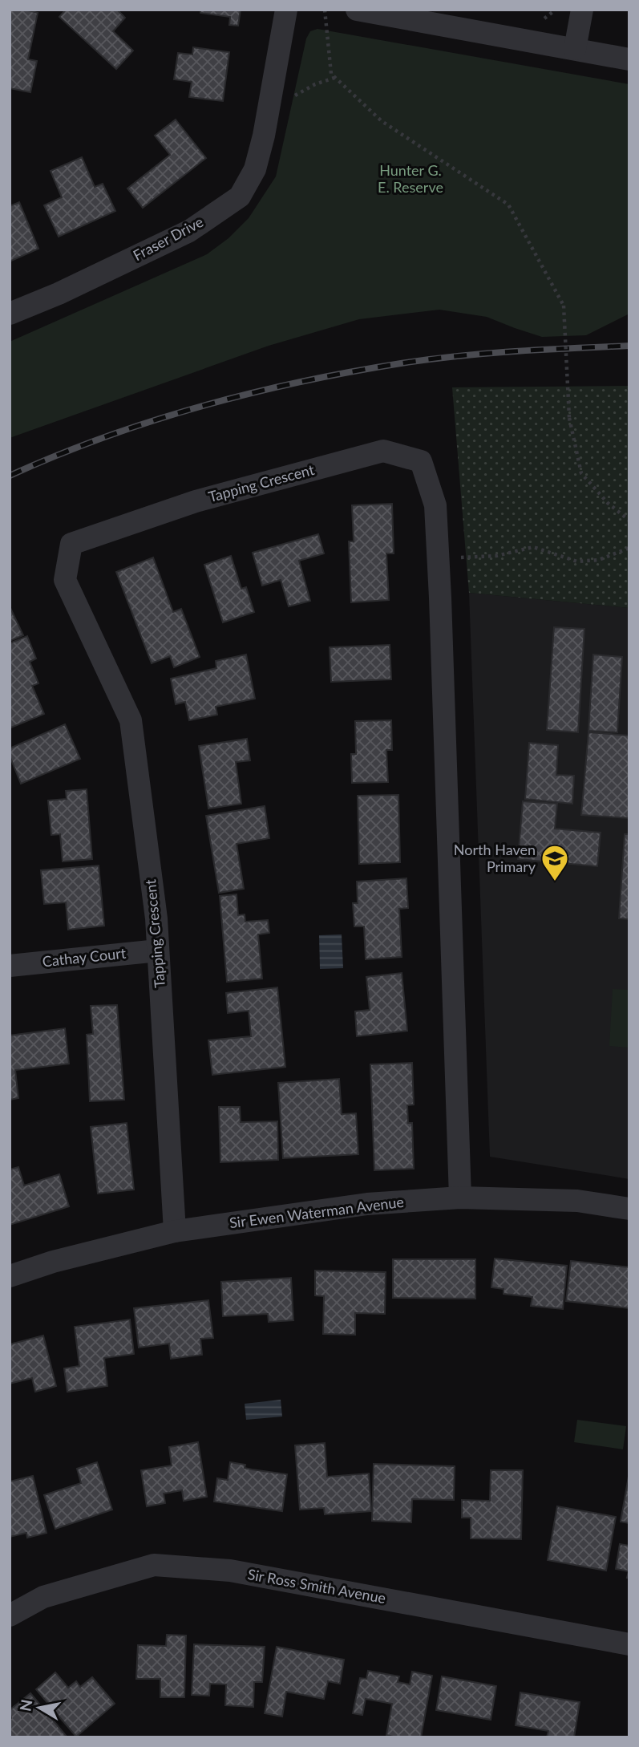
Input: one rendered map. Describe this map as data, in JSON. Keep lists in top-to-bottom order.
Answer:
{
  "streets": {
    "street": [
      "Fraser Drive",
      "Tapping Crescent",
      "Cathay Court",
      "Sir Ewen Waterman Avenue",
      "Sir Ross Smith Avenue"
    ]
  },
  "crossings": [
    ["Tapping Crescent", "Cathay Court"],
    ["Tapping Crescent", "Sir Ewen Waterman Avenue"]
  ],
  "parks": ["Hunter G. E. Reserve"],
  "places": {
    "school or university": ["North Haven Primary"]
  },
  "north": "left"
}
